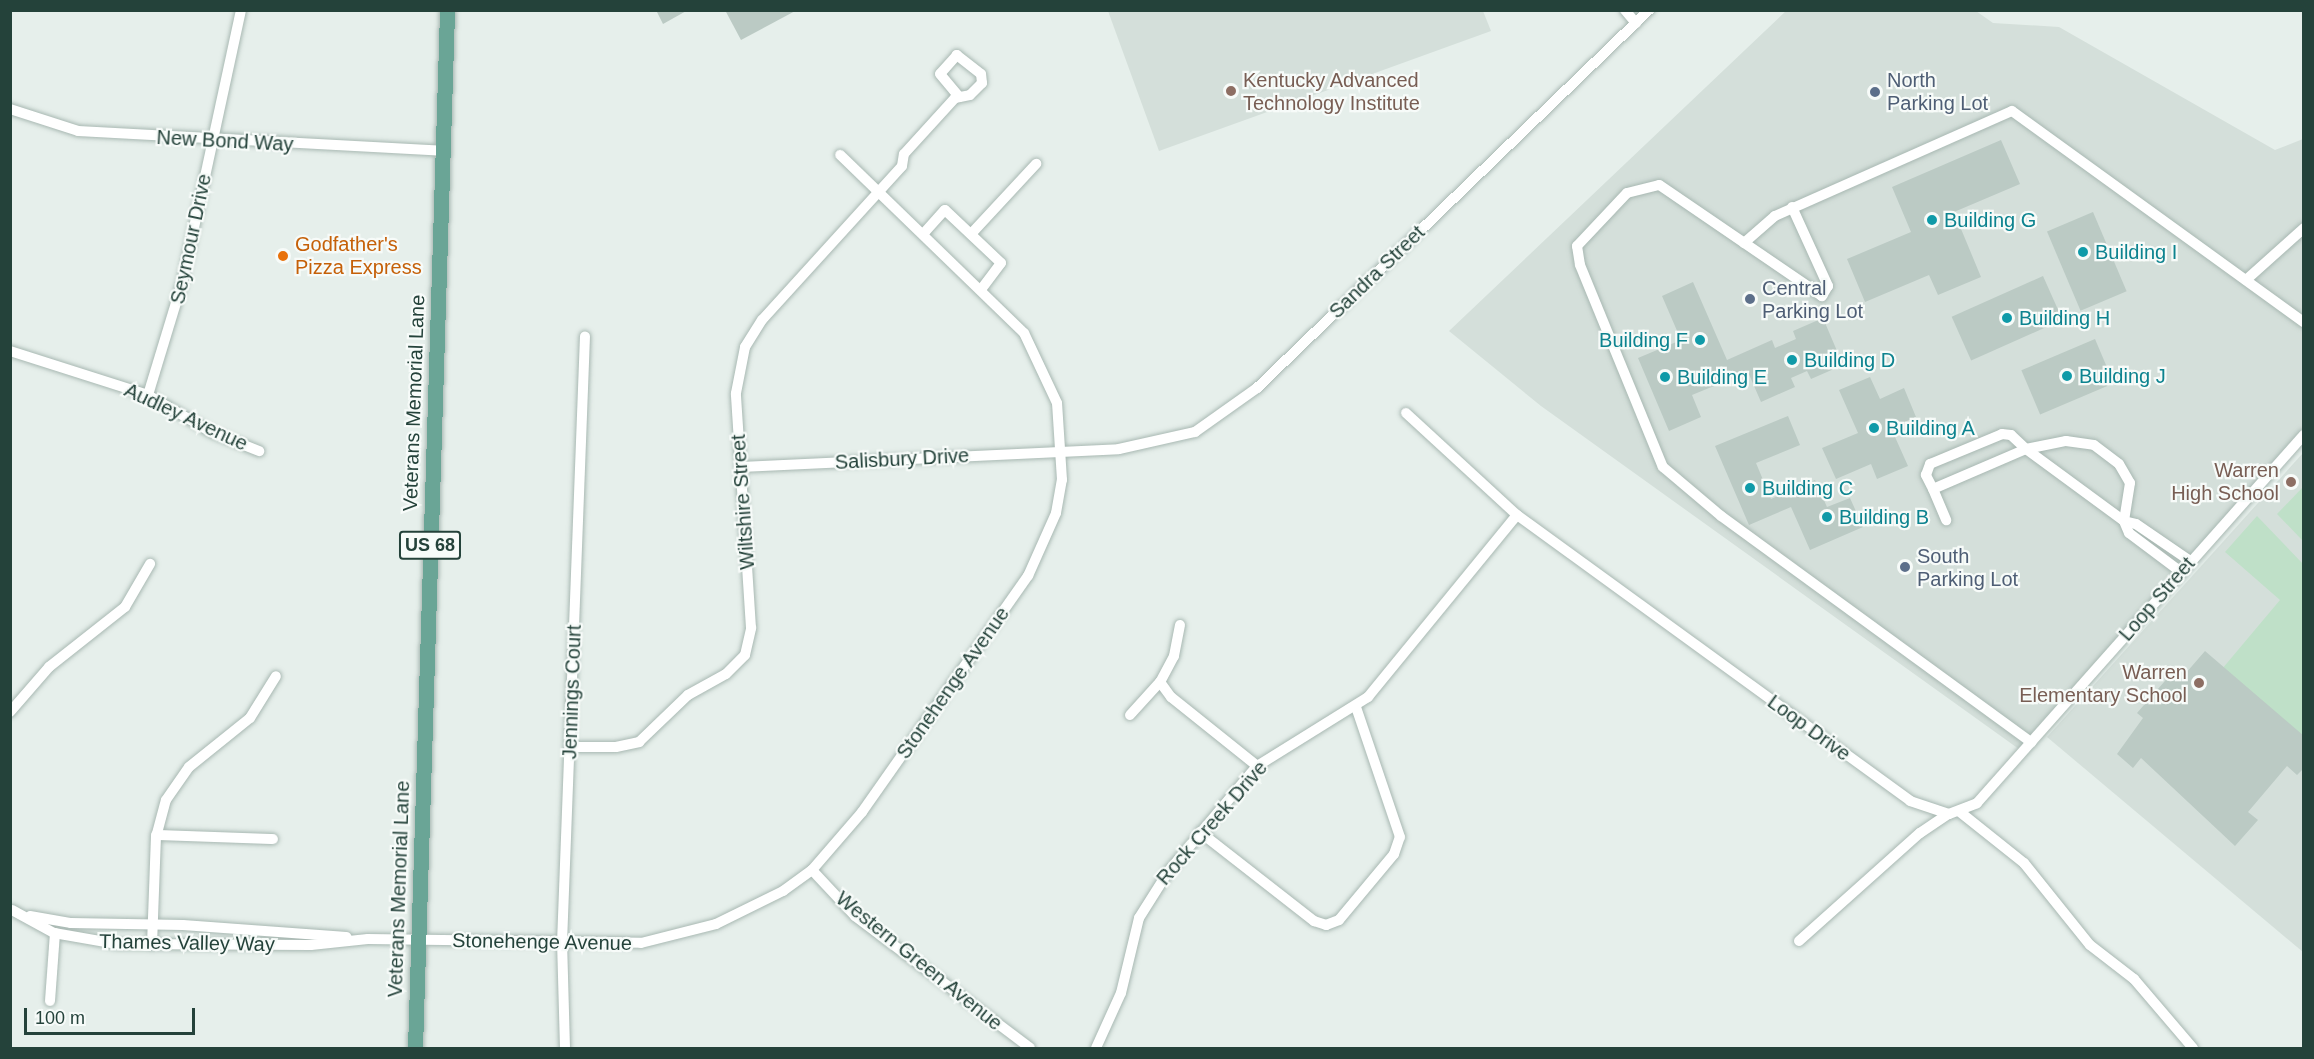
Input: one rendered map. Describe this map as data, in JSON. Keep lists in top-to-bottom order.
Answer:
{
  "streets": {
    "main road": ["Veterans Memorial Lane", "US 68"],
    "street": [
      "New Bond Way",
      "Seymour Drive",
      "Sandra Street",
      "Audley Avenue",
      "Salisbury Drive",
      "Wiltshire Street",
      "Loop Street",
      "Stonehenge Avenue",
      "Jennings Court",
      "Loop Drive",
      "Rock Creek Drive",
      "Thames Valley Way",
      "Western Green Avenue"
    ]
  },
  "crossings": [
    ["New Bond Way", "Seymour Drive"],
    ["New Bond Way", "Veterans Memorial Lane"],
    ["Seymour Drive", "Audley Avenue"],
    ["Sandra Street", "Salisbury Drive"],
    ["Sandra Street", "Stonehenge Avenue"],
    ["Veterans Memorial Lane", "Stonehenge Avenue"],
    ["Veterans Memorial Lane", "Thames Valley Way"],
    ["Salisbury Drive", "Wiltshire Street"],
    ["Salisbury Drive", "Stonehenge Avenue"],
    ["Wiltshire Street", "Stonehenge Avenue"],
    ["Wiltshire Street", "Jennings Court"],
    ["Loop Street", "Loop Drive"],
    ["Stonehenge Avenue", "Jennings Court"],
    ["Stonehenge Avenue", "Thames Valley Way"],
    ["Stonehenge Avenue", "Western Green Avenue"],
    ["Loop Drive", "Rock Creek Drive"]
  ],
  "places": [
    "Kentucky Advanced Technology Institute",
    "North Parking Lot",
    "Building G",
    "Building I",
    "Godfather's Pizza Express",
    "Central Parking Lot",
    "Building H",
    "Building F",
    "Building D",
    "Building J",
    "Building E",
    "Building A",
    "Warren High School",
    "Building C",
    "Building B",
    "South Parking Lot",
    "Warren Elementary School"
  ],
  "scale_bar": "100 m"
}
